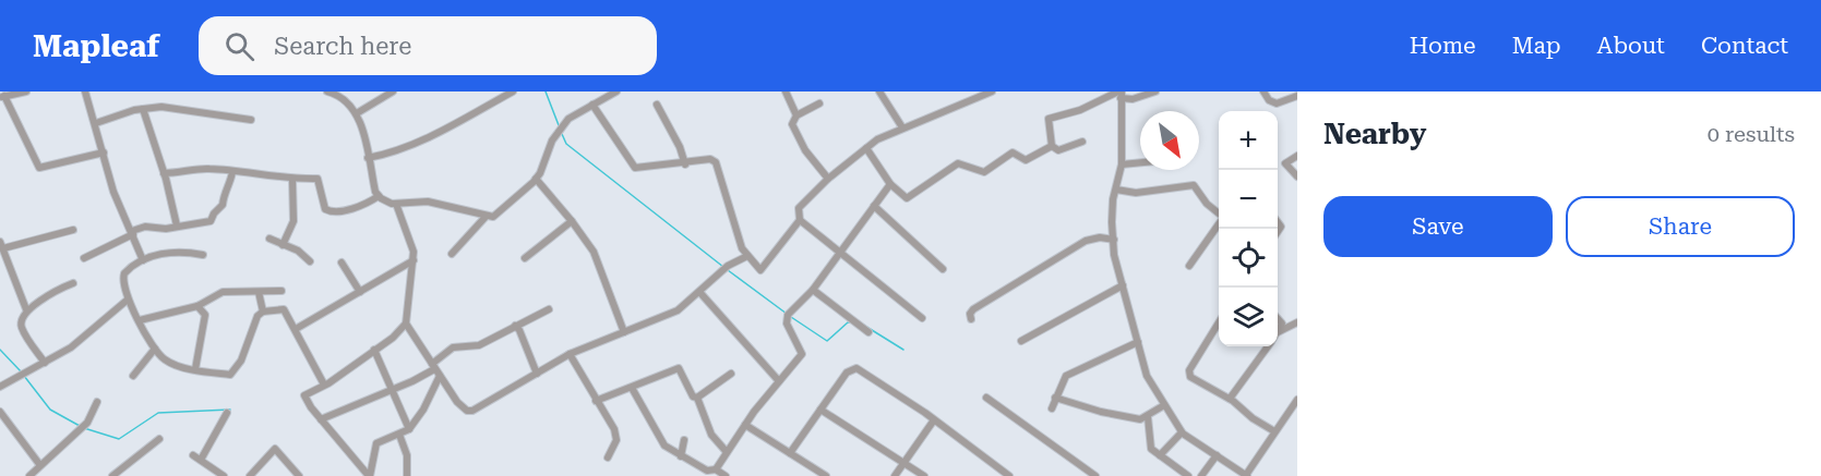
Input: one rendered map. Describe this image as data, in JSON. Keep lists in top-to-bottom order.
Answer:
{
  "north": "bottom right",
  "page": {
    "header": "Mapleaf",
    "search": "Search here",
    "nav": [
      "Home",
      "Map",
      "About",
      "Contact"
    ],
    "heading": ["Nearby", "0 results"],
    "map_buttons": ["+", "−"],
    "buttons": ["Save", "Share"]
  }
}
